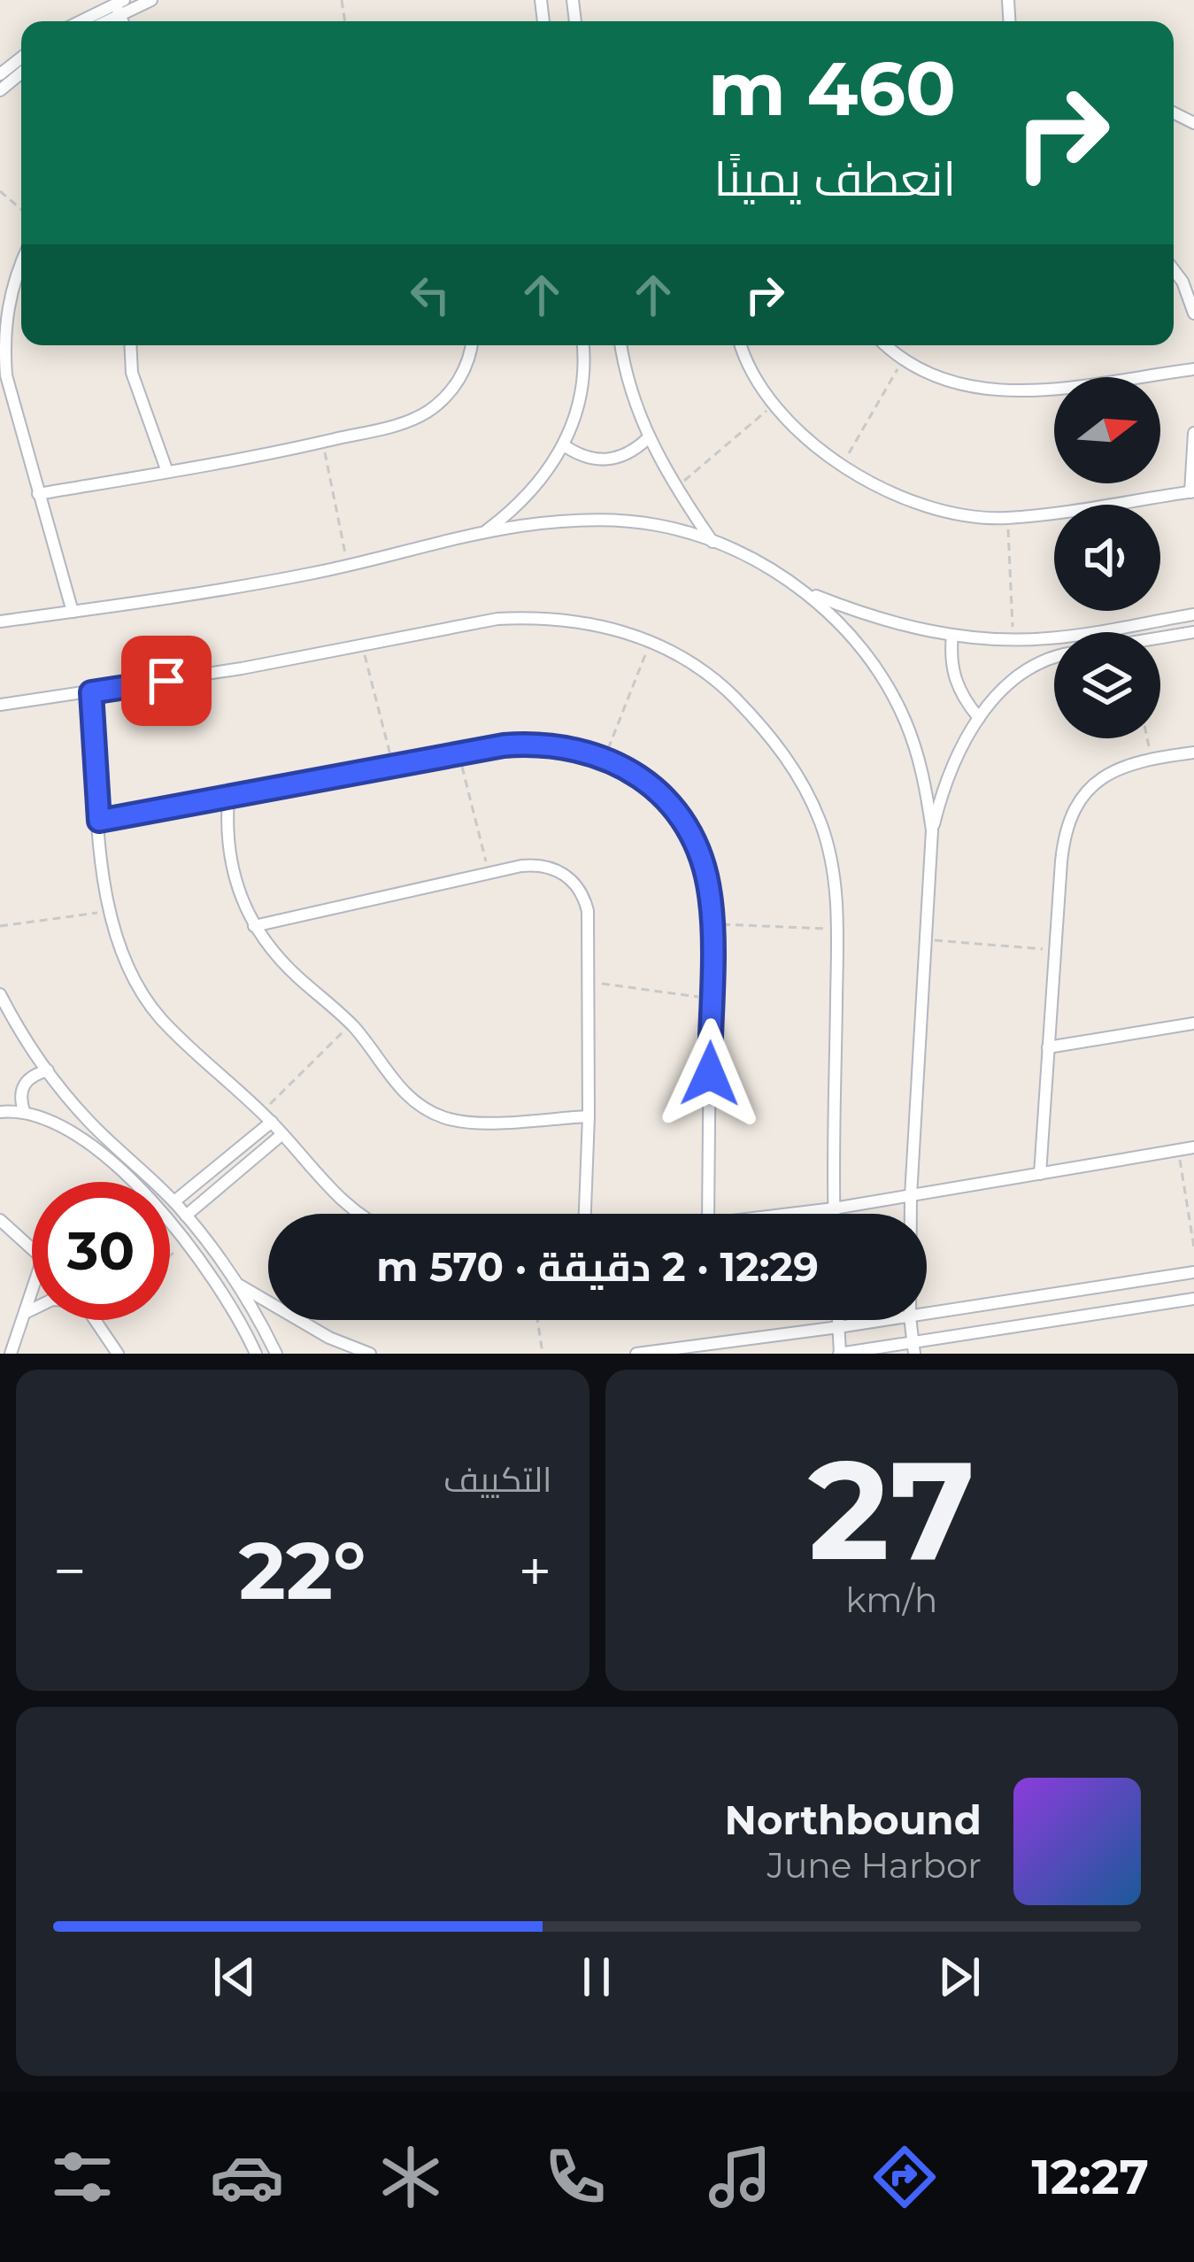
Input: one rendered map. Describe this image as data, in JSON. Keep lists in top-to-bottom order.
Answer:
{
  "north": "right",
  "page": {
    "turn": ["460 m", "انعطف يمينًا"],
    "limit": "30",
    "trip": "12:29 · 2 دقيقة · 570 m",
    "tile": [
      ["27", "km/h"],
      "التكييف"
    ],
    "heat": ["−", "22°", "+"],
    "song": ["Northbound", "June Harbor"],
    "tabs": "12:27"
  }
}
